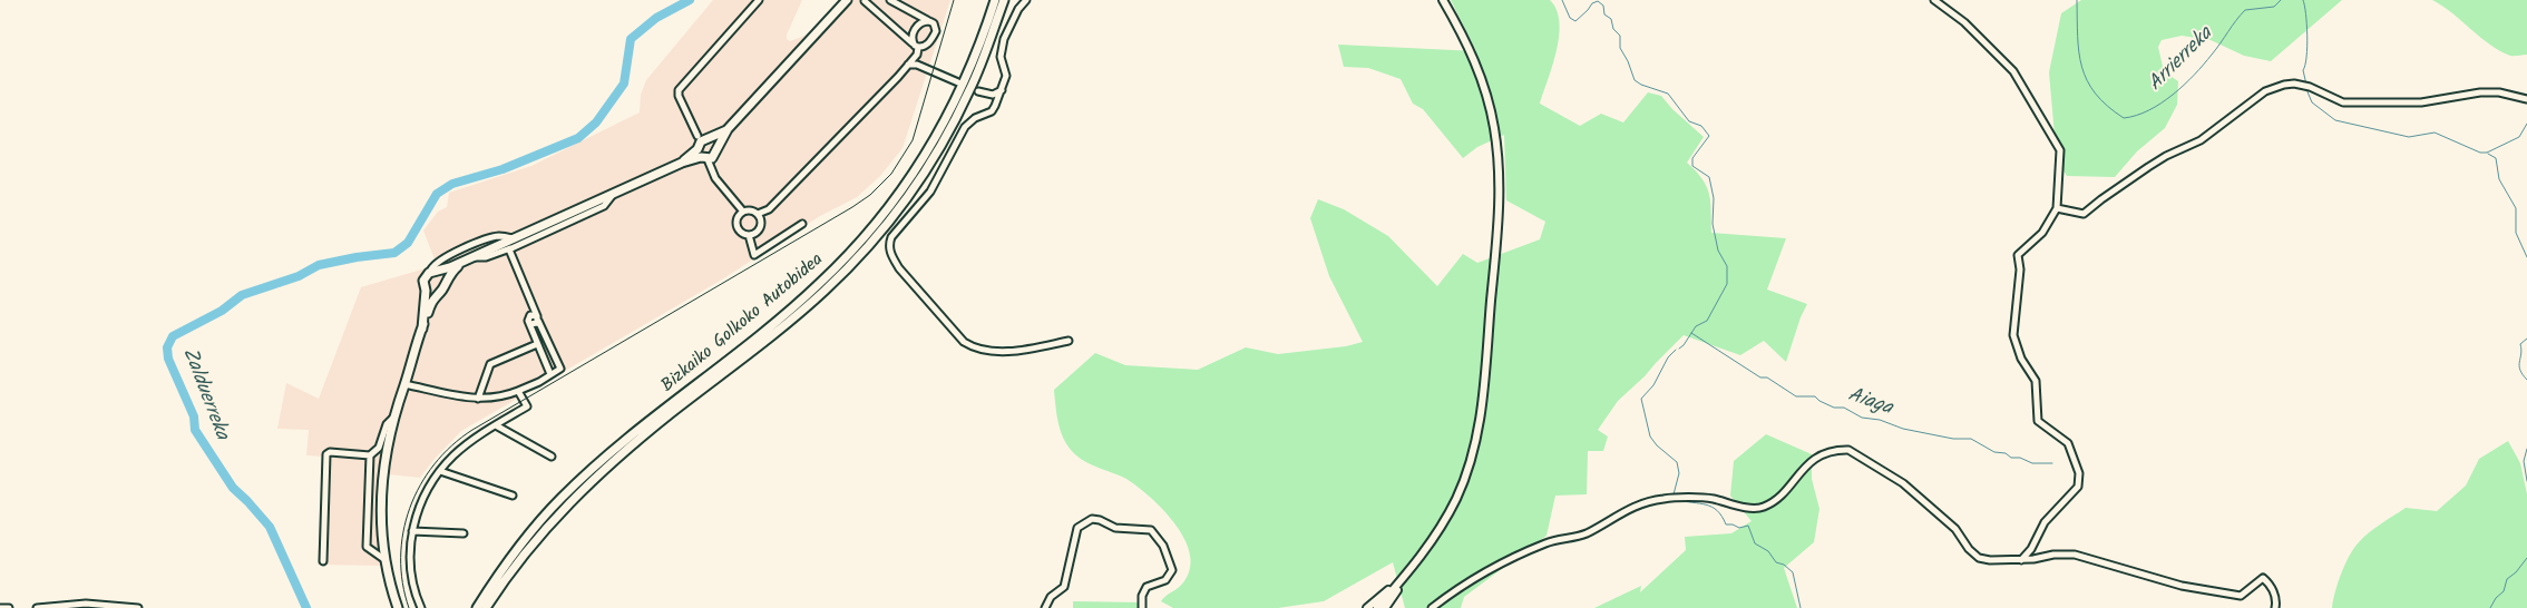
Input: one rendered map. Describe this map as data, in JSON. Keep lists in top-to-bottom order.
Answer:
{
  "streets": {
    "highway": ["Bizkaiko Golkoko Autobidea"]
  },
  "water": ["Arrierreka", "Zalduerreka", "Aiaga"]
}
